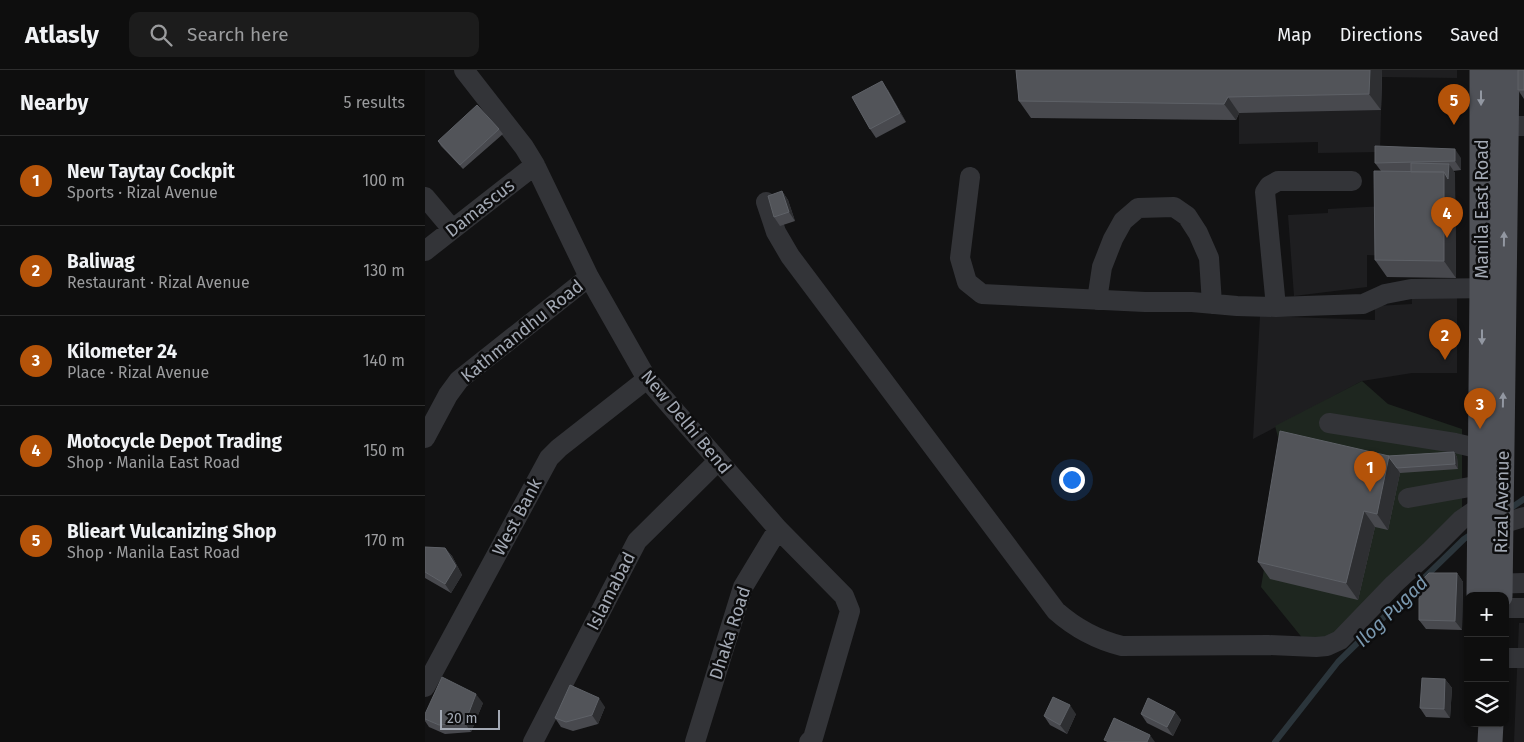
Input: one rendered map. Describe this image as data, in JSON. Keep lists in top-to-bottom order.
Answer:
{
  "streets": {
    "main road": ["Manila East Road", "Rizal Avenue"],
    "street": [
      "Damascus",
      "Kathmandhu Road",
      "New Delhi Bend",
      "West Bank",
      "Islamabad",
      "Dhaka Road"
    ]
  },
  "crossings": [
    ["Damascus", "New Delhi Bend"],
    ["Manila East Road", "Rizal Avenue"],
    ["Kathmandhu Road", "New Delhi Bend"],
    ["New Delhi Bend", "West Bank"],
    ["New Delhi Bend", "Islamabad"],
    ["New Delhi Bend", "Dhaka Road"]
  ],
  "water": ["Ilog Pugad"],
  "scale_bar": "20 m",
  "page": {
    "header": "Atlasly",
    "search": "Search here",
    "nav": ["Map", "Directions", "Saved"],
    "heading": ["Nearby", "5 results"],
    "pins": [
      "5",
      "4",
      "2",
      "3",
      "1"
    ],
    "list": [
      {
        "mark": "1",
        "name": "New Taytay Cockpit",
        "note": "Sports · Rizal Avenue",
        "value": "100 m"
      },
      {
        "mark": "2",
        "name": "Baliwag",
        "note": "Restaurant · Rizal Avenue",
        "value": "130 m"
      },
      {
        "mark": "3",
        "name": "Kilometer 24",
        "note": "Place · Rizal Avenue",
        "value": "140 m"
      },
      {
        "mark": "4",
        "name": "Motocycle Depot Trading",
        "note": "Shop · Manila East Road",
        "value": "150 m"
      },
      {
        "mark": "5",
        "name": "Blieart Vulcanizing Shop",
        "note": "Shop · Manila East Road",
        "value": "170 m"
      }
    ],
    "map_buttons": ["+", "−"],
    "scale": "20 m"
  }
}
